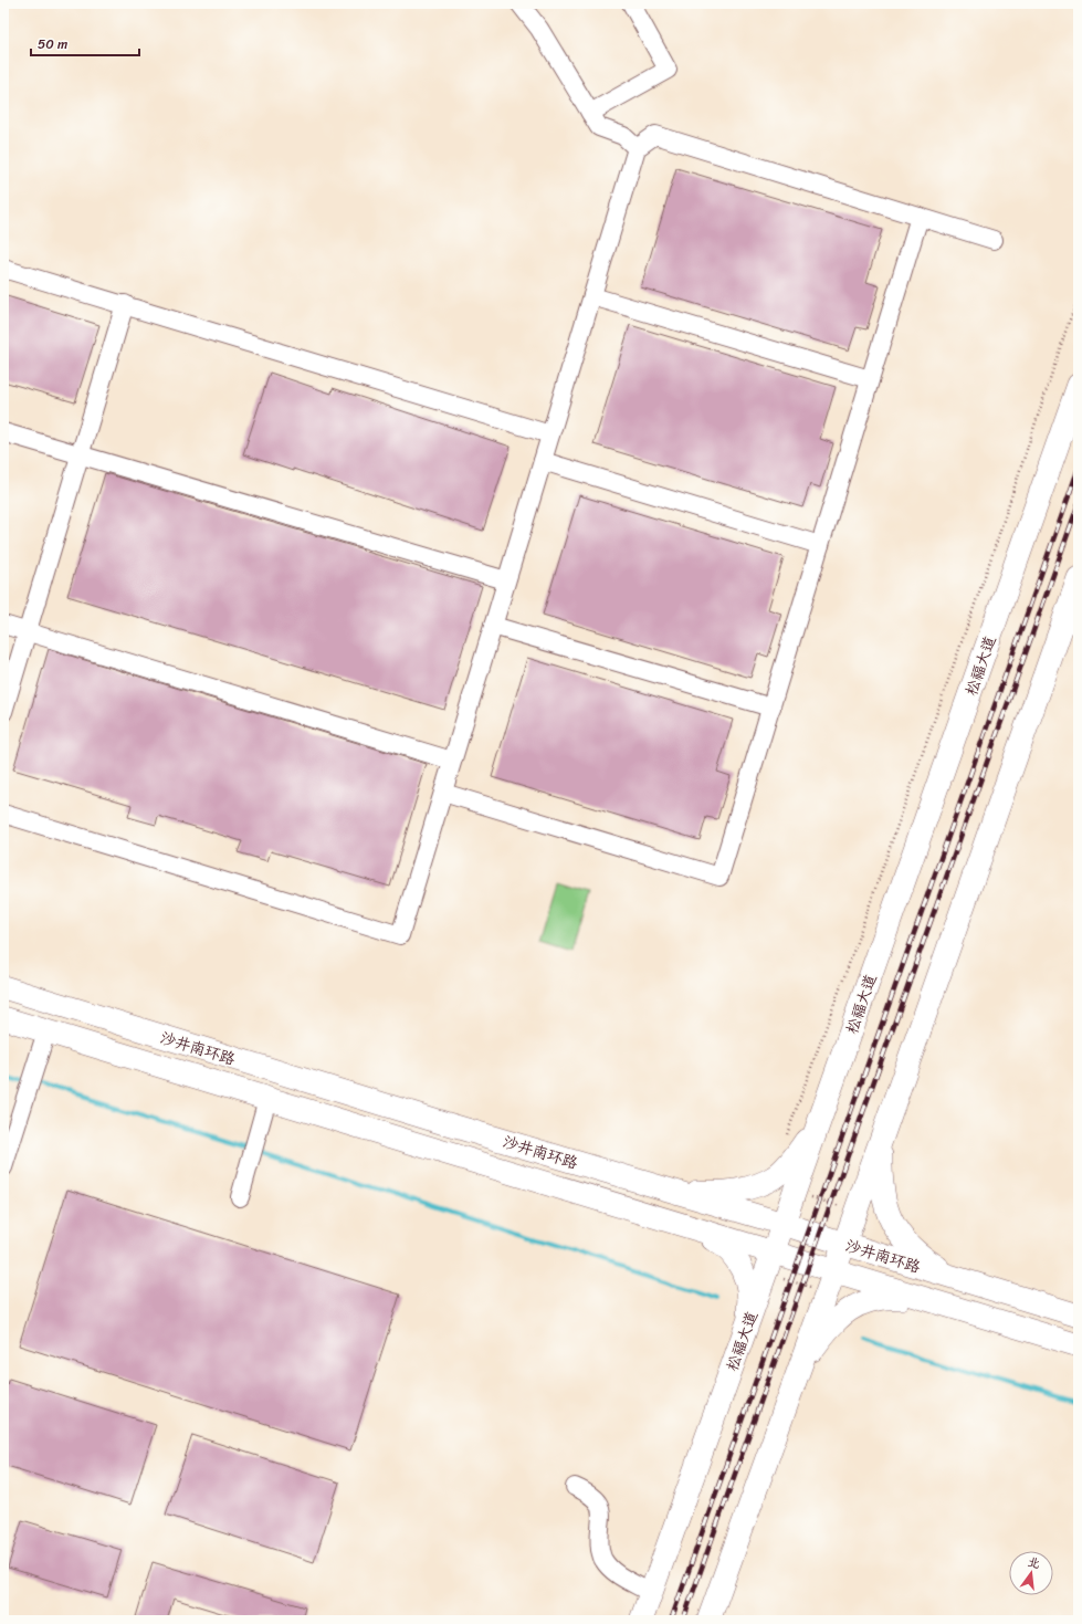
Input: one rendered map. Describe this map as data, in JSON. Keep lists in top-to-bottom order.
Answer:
{
  "streets": {
    "main road": ["松福大道", "沙井南环路"]
  },
  "crossings": [
    ["松福大道", "沙井南环路"]
  ],
  "scale_bar": "50 m",
  "north": "top"
}
